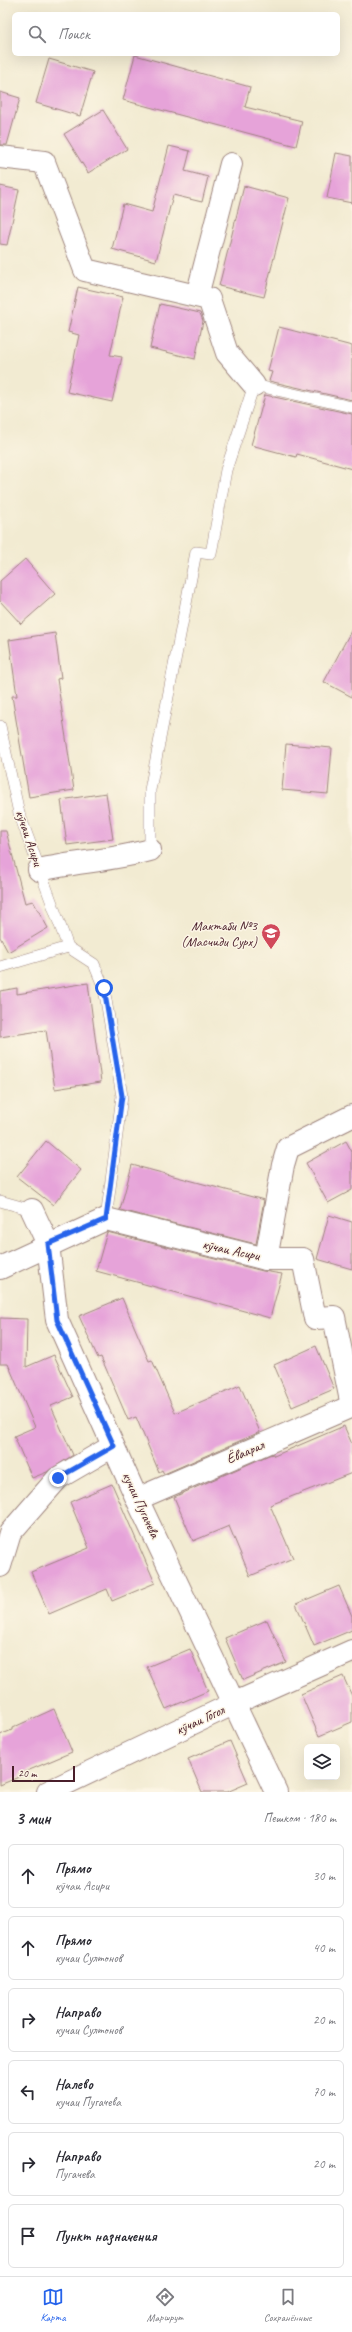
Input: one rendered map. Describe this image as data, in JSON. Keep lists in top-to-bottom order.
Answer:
{
  "streets": {
    "street": [
      "кӯчаи Асири",
      "Ёваарал",
      "кучаи Пугачева",
      "кӯчаи Гогол"
    ]
  },
  "crossings": [
    ["Ёваарал", "кучаи Пугачева"],
    ["кучаи Пугачева", "кӯчаи Гогол"]
  ],
  "places": {
    "school or university": ["Мактаби №3 (Масчиди Сурх)"]
  },
  "scale_bar": "20 m",
  "page": {
    "search": "Поиск",
    "scale": "20 m",
    "heading": ["3 мин", "Пешком · 180 m"],
    "list": [
      ["Прямо", "кӯчаи Асири", "30 m"],
      ["Прямо", "кучаи Султонов", "40 m"],
      ["Направо", "кучаи Султонов", "20 m"],
      ["Налево", "кучаи Пугачева", "70 m"],
      ["Направо", "Пугачева", "20 m"],
      "Пункт назначения"
    ],
    "nav": ["Карта", "Маршрут", "Сохранённые"]
  }
}
